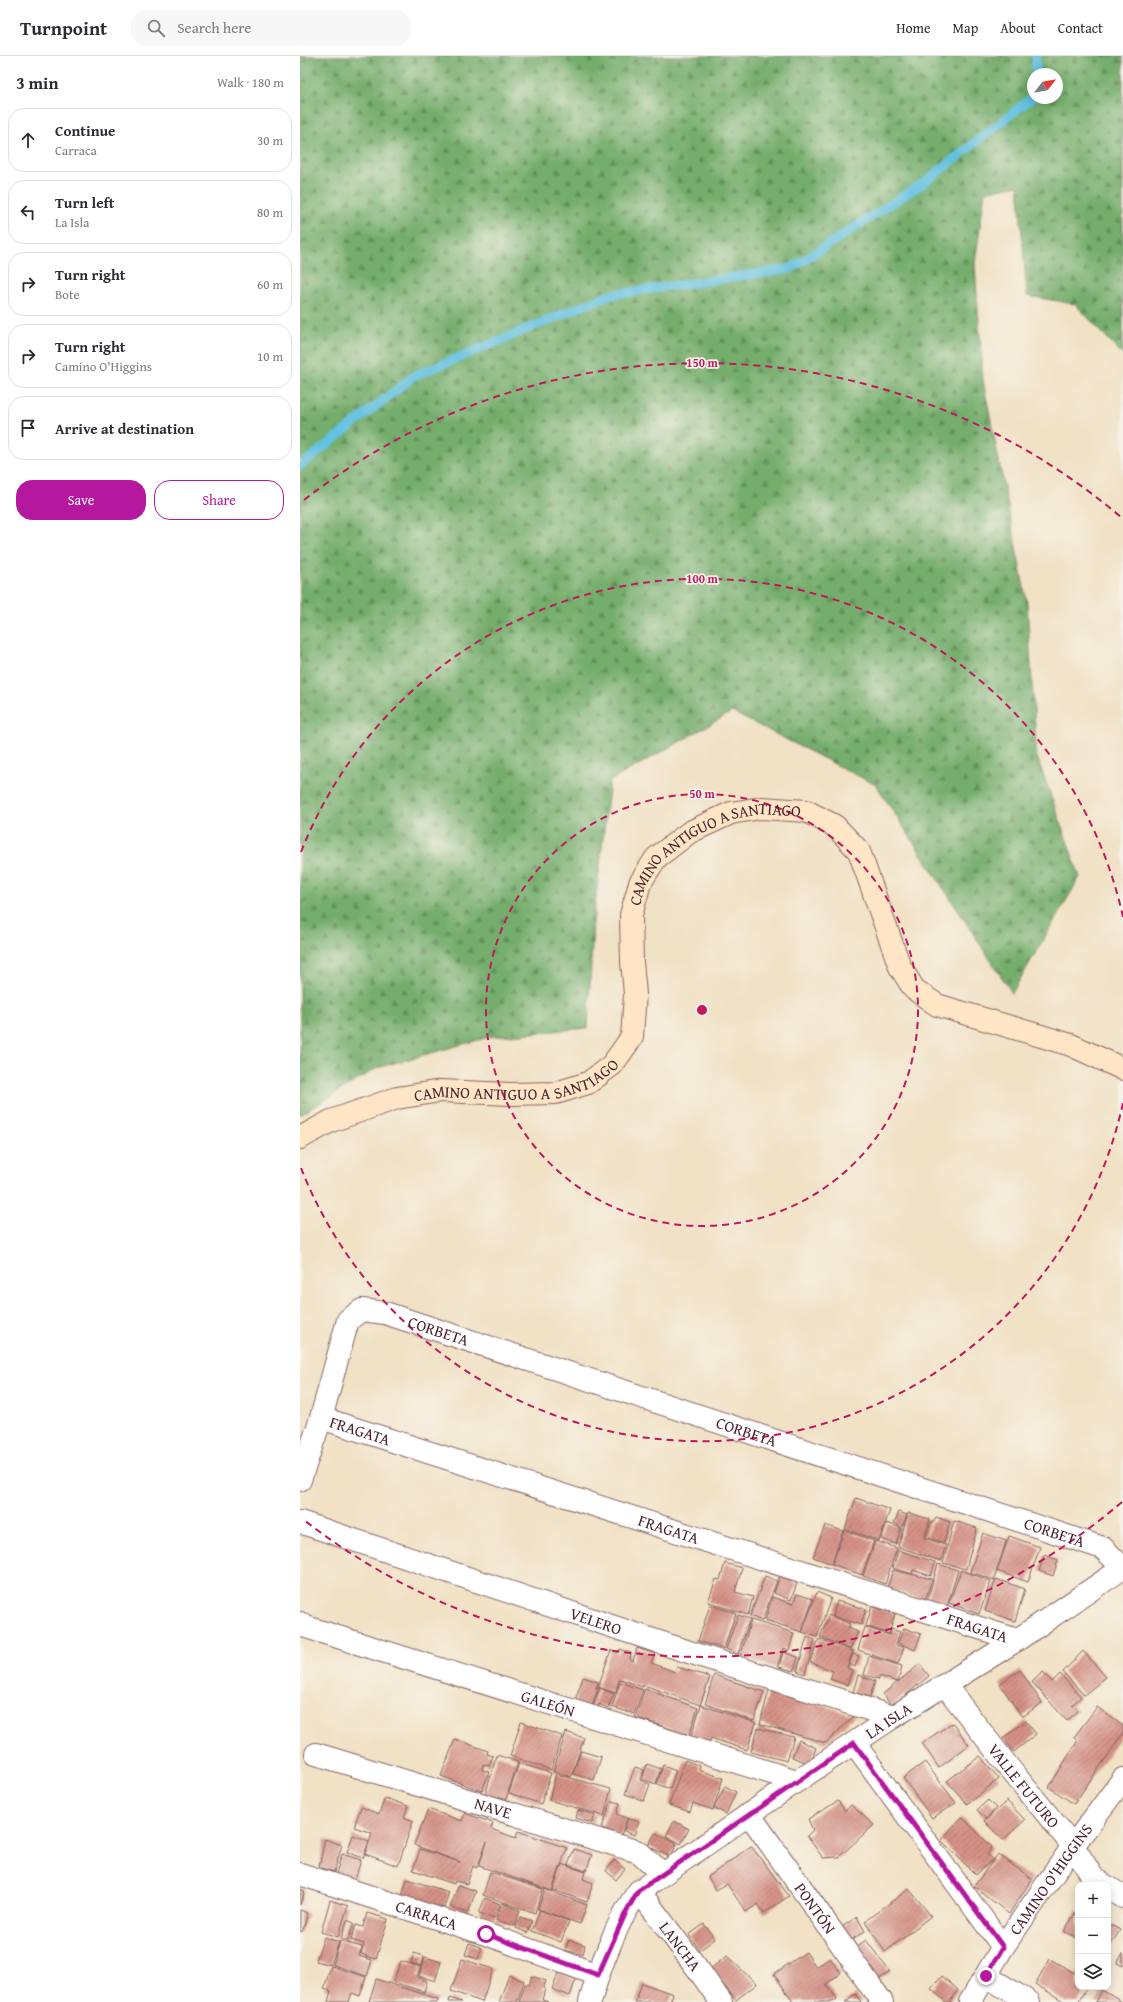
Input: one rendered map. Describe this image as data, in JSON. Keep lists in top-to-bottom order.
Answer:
{
  "streets": {
    "main road": ["CAMINO ANTIGUO A SANTIAGO"],
    "street": [
      "CORBETA",
      "FRAGATA",
      "VELERO",
      "GALEÓN",
      "LA ISLA",
      "VALLE FUTURO",
      "NAVE",
      "CAMINO O'HIGGINS",
      "PONTÓN",
      "CARRACA",
      "LANCHA"
    ]
  },
  "crossings": [
    ["CORBETA", "FRAGATA"],
    ["CORBETA", "LA ISLA"],
    ["FRAGATA", "LA ISLA"],
    ["VELERO", "LA ISLA"],
    ["GALEÓN", "LA ISLA"],
    ["LA ISLA", "VALLE FUTURO"],
    ["LA ISLA", "NAVE"],
    ["LA ISLA", "PONTÓN"],
    ["LA ISLA", "CARRACA"],
    ["LA ISLA", "LANCHA"],
    ["VALLE FUTURO", "CAMINO O'HIGGINS"]
  ],
  "north": "top right",
  "page": {
    "header": "Turnpoint",
    "search": "Search here",
    "nav": [
      "Home",
      "Map",
      "About",
      "Contact"
    ],
    "heading": ["3 min", "Walk · 180 m"],
    "list": [
      ["Continue", "Carraca", "30 m"],
      ["Turn left", "La Isla", "80 m"],
      ["Turn right", "Bote", "60 m"],
      ["Turn right", "Camino O'Higgins", "10 m"],
      "Arrive at destination"
    ],
    "buttons": ["Save", "Share"],
    "map_buttons": ["+", "−"]
  },
  "rings": ["150 m", "100 m", "50 m"]
}
